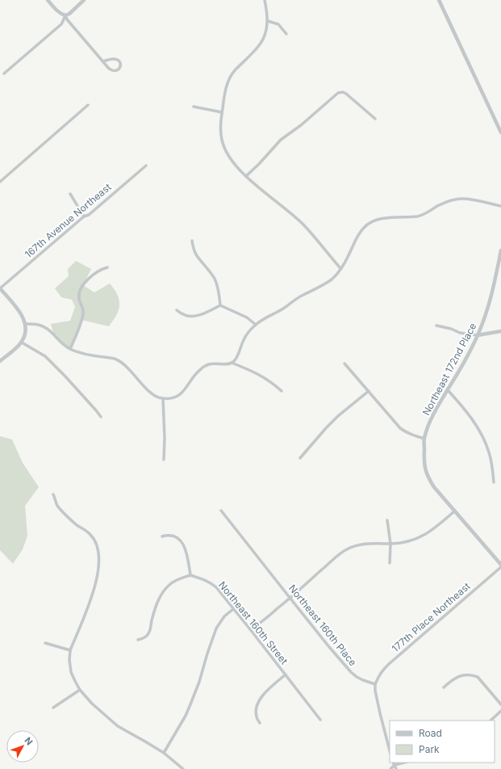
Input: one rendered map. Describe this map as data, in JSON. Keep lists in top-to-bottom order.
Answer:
{
  "streets": {
    "street": [
      "167th Avenue Northeast",
      "Northeast 172nd Place",
      "177th Place Northeast",
      "Northeast 160th Street",
      "Northeast 160th Place"
    ]
  },
  "crossings": [
    ["Northeast 172nd Place", "177th Place Northeast"],
    ["177th Place Northeast", "Northeast 160th Place"]
  ],
  "legend": ["Road", "Park"],
  "north": "top right"
}
